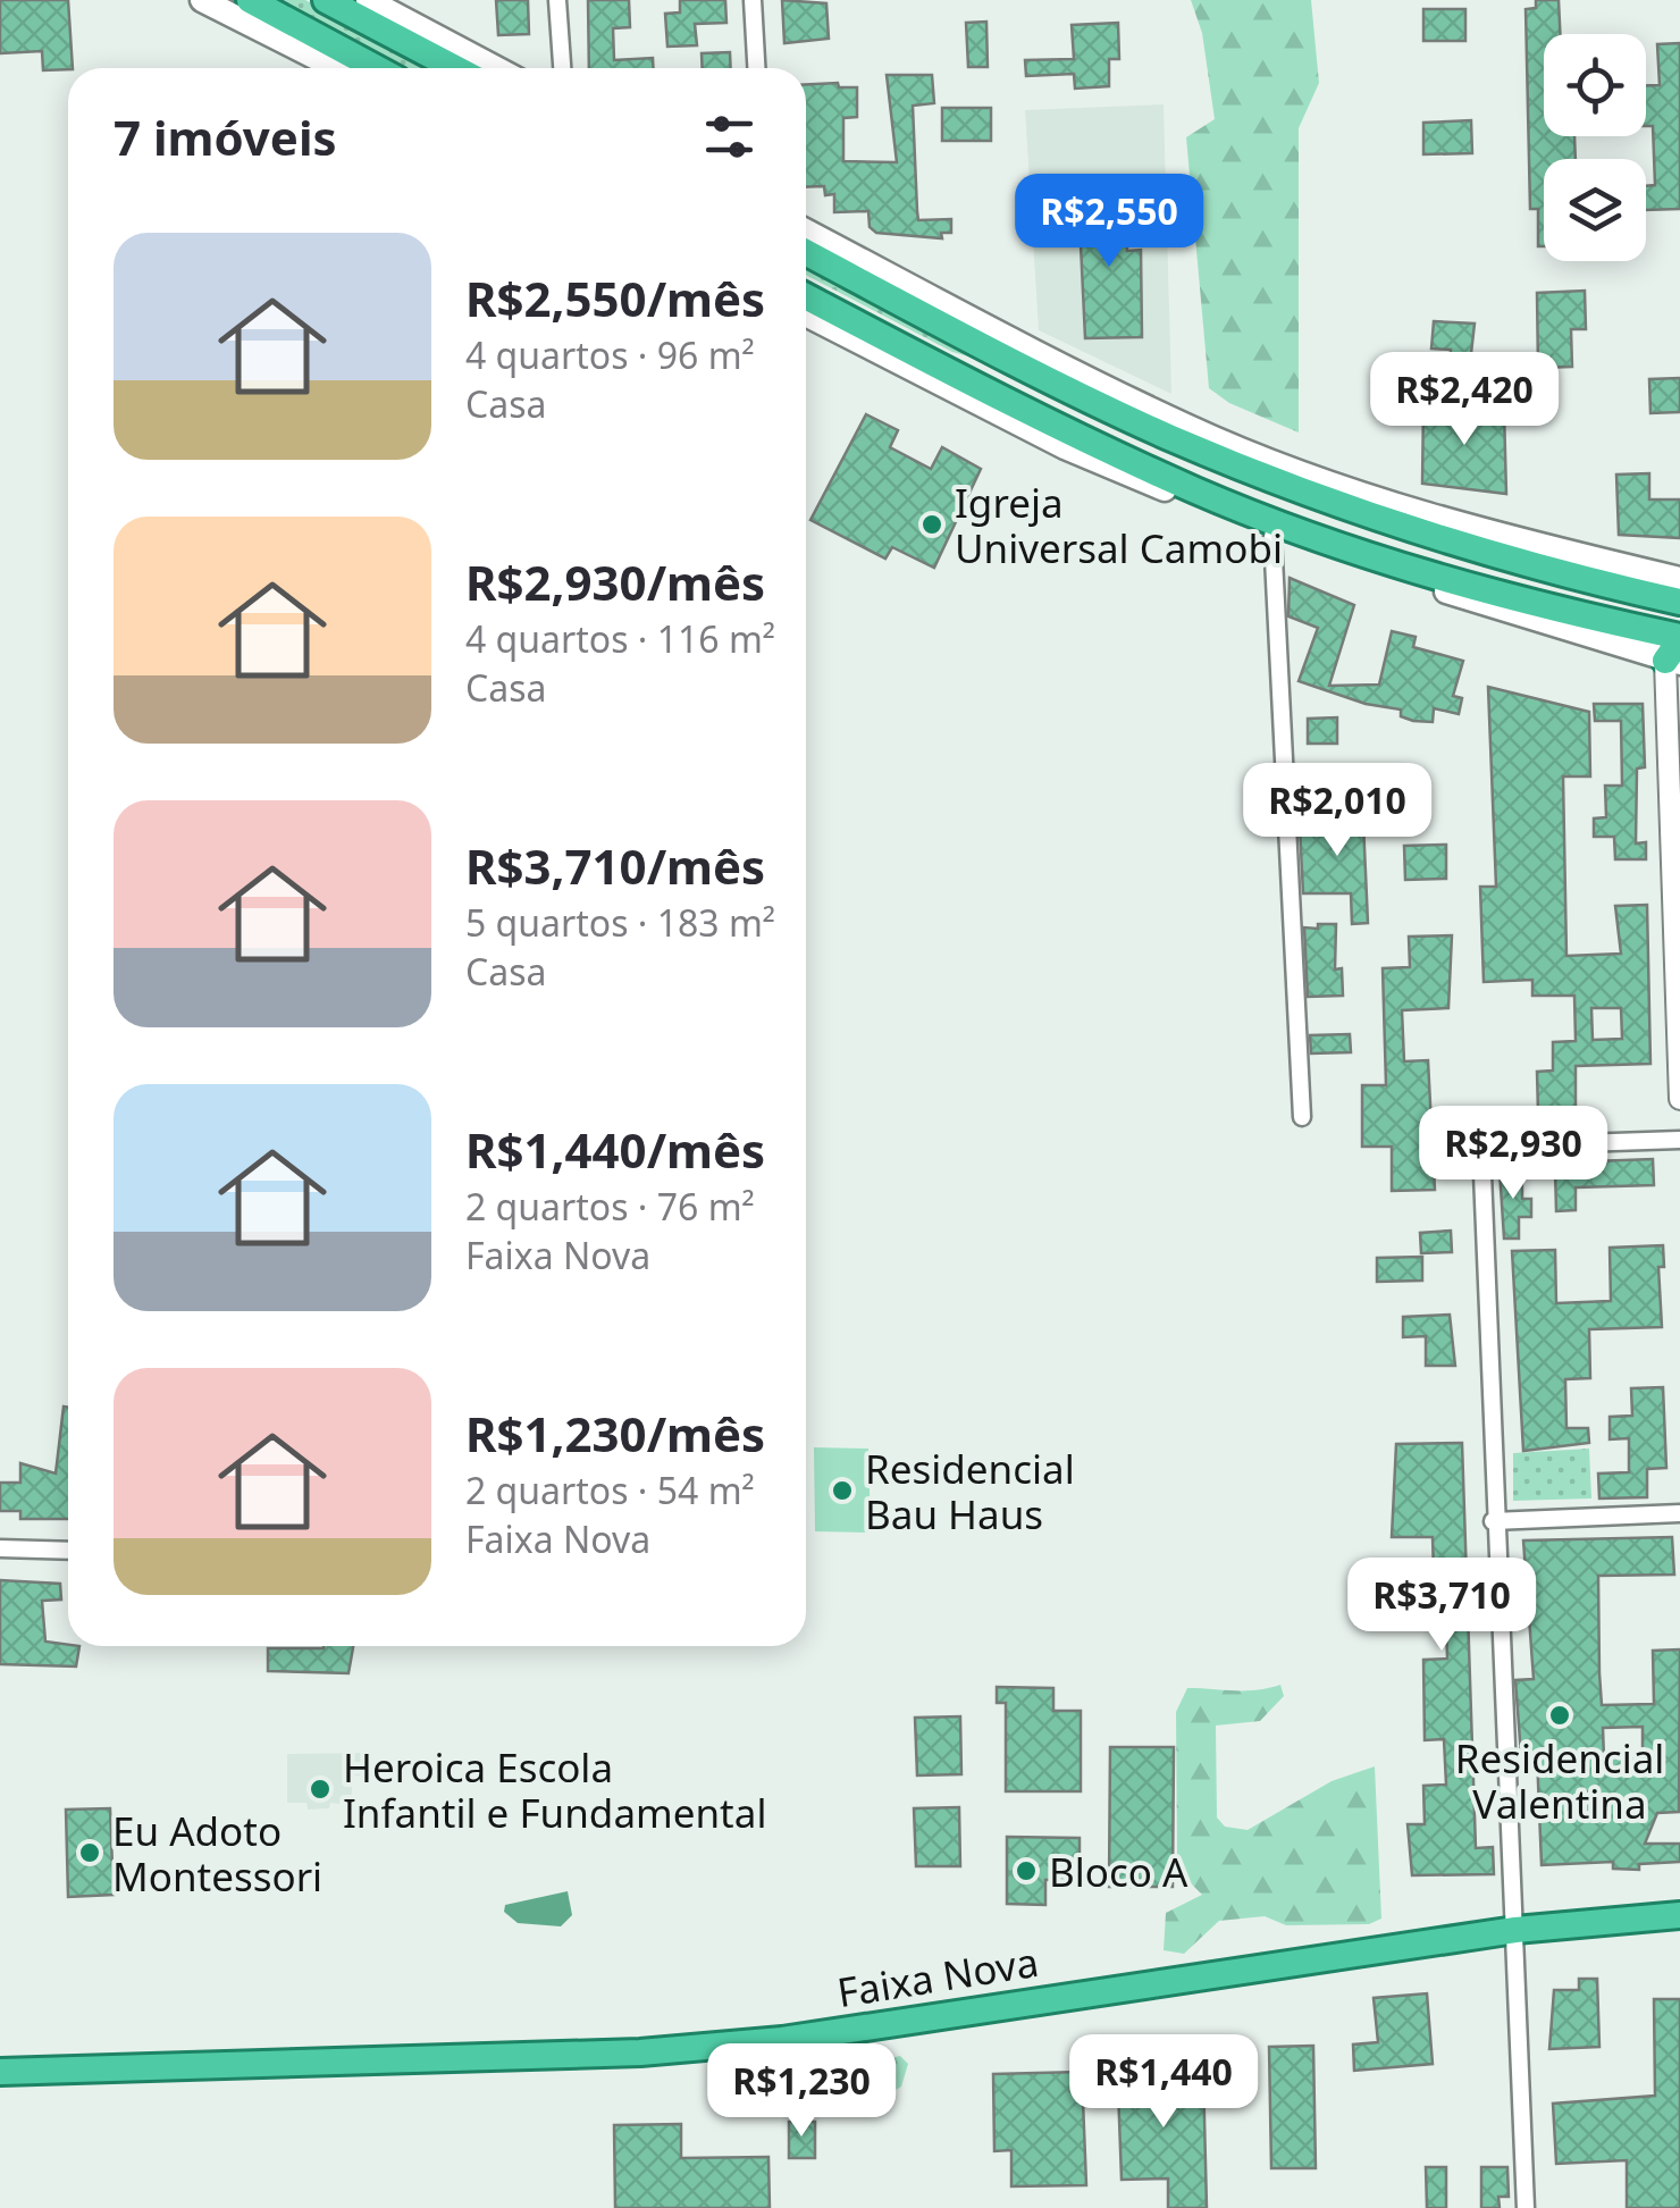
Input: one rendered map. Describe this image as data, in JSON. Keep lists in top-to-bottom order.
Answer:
{
  "streets": {
    "highway": ["Faixa Nova"]
  },
  "places": [
    "Igreja Universal Camobi",
    "Residencial Bau Haus",
    "Residencial Valentina",
    "Heroica Escola Infantil e Fundamental",
    "Eu Adoto Montessori",
    "Bloco A"
  ],
  "page": {
    "heading": "7 imóveis",
    "price": [
      "R$2,550",
      "R$2,420",
      "R$2,010",
      "R$2,930",
      "R$3,710",
      "R$1,440",
      "R$1,230"
    ],
    "list": [
      {
        "name": "R$2,550/mês",
        "note": "4 quartos · 96 m² · Casa"
      },
      {
        "name": "R$2,930/mês",
        "note": "4 quartos · 116 m² · Casa"
      },
      {
        "name": "R$3,710/mês",
        "note": "5 quartos · 183 m² · Casa"
      },
      {
        "name": "R$1,440/mês",
        "note": "2 quartos · 76 m² · Faixa Nova"
      },
      {
        "name": "R$1,230/mês",
        "note": "2 quartos · 54 m² · Faixa Nova"
      }
    ]
  }
}
